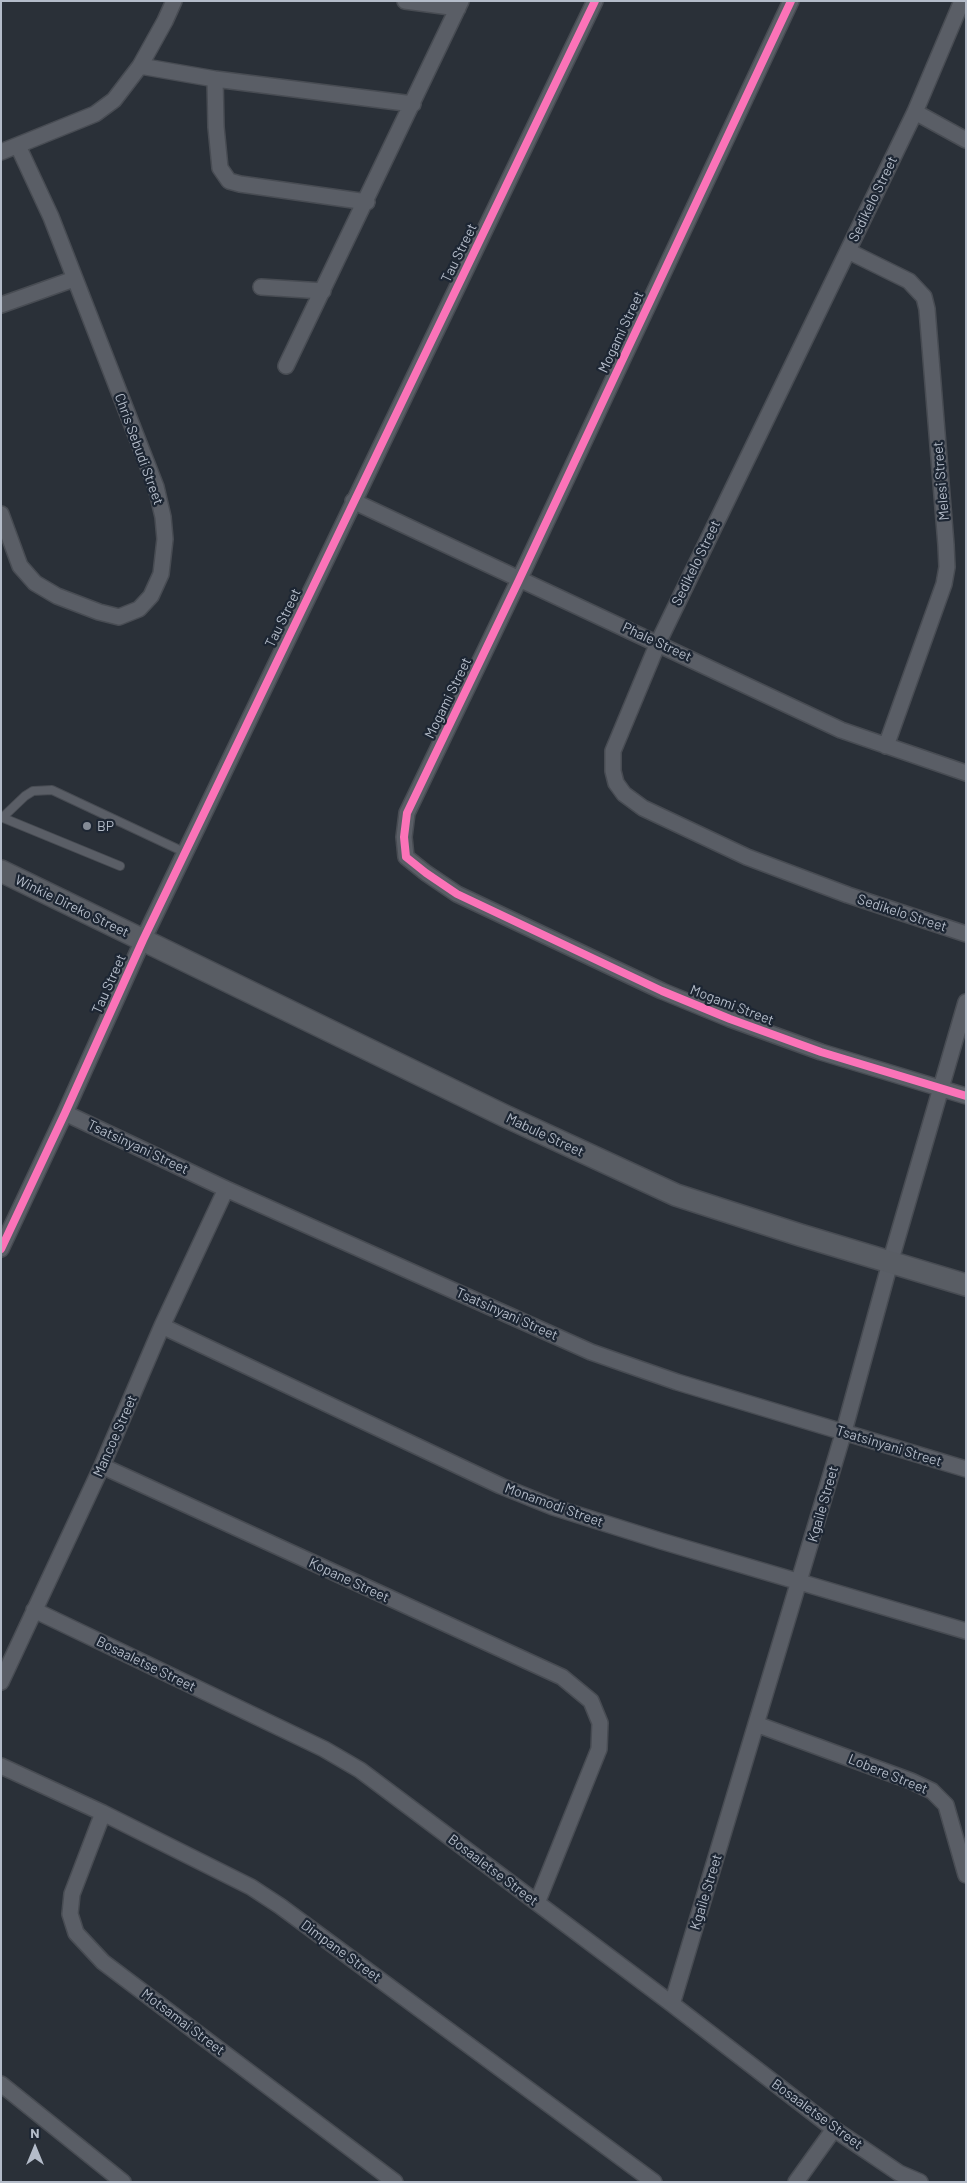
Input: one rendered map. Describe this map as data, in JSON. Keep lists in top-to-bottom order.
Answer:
{
  "streets": {
    "street": [
      "Sedikelo Street",
      "Tau Street",
      "Mogami Street",
      "Chris Sebudi Street",
      "Melesi Street",
      "Phale Street",
      "Winkie Direko Street",
      "Mabule Street",
      "Tsatsinyani Street",
      "Mancoe Street",
      "Kgaile Street",
      "Monamodi Street",
      "Kopane Street",
      "Bosaaletse Street",
      "Lobere Street",
      "Dimpane Street",
      "Motsamai Street"
    ]
  },
  "crossings": [
    ["Sedikelo Street", "Melesi Street"],
    ["Sedikelo Street", "Phale Street"],
    ["Tau Street", "Phale Street"],
    ["Tau Street", "Winkie Direko Street"],
    ["Tau Street", "Mabule Street"],
    ["Tau Street", "Tsatsinyani Street"],
    ["Mogami Street", "Phale Street"],
    ["Mogami Street", "Kgaile Street"],
    ["Melesi Street", "Phale Street"],
    ["Winkie Direko Street", "Mabule Street"],
    ["Mabule Street", "Kgaile Street"],
    ["Tsatsinyani Street", "Mancoe Street"],
    ["Tsatsinyani Street", "Kgaile Street"],
    ["Mancoe Street", "Monamodi Street"],
    ["Mancoe Street", "Kopane Street"],
    ["Mancoe Street", "Bosaaletse Street"],
    ["Kgaile Street", "Monamodi Street"],
    ["Kgaile Street", "Bosaaletse Street"],
    ["Kgaile Street", "Lobere Street"],
    ["Kopane Street", "Bosaaletse Street"],
    ["Dimpane Street", "Motsamai Street"]
  ],
  "places": ["BP"],
  "north": "top"
}
